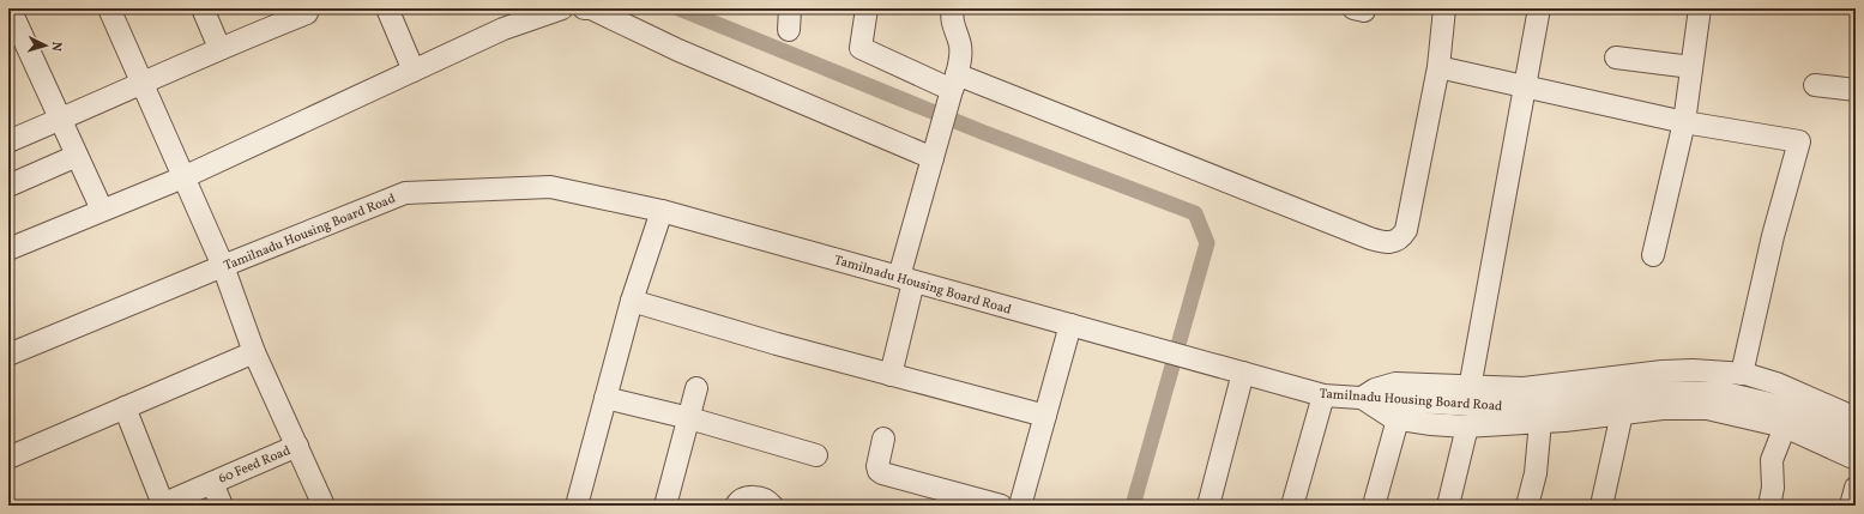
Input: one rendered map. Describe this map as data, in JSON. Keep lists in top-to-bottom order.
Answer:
{
  "streets": {
    "street": ["Tamilnadu Housing Board Road", "60 Feed Road"]
  },
  "north": "right"
}
